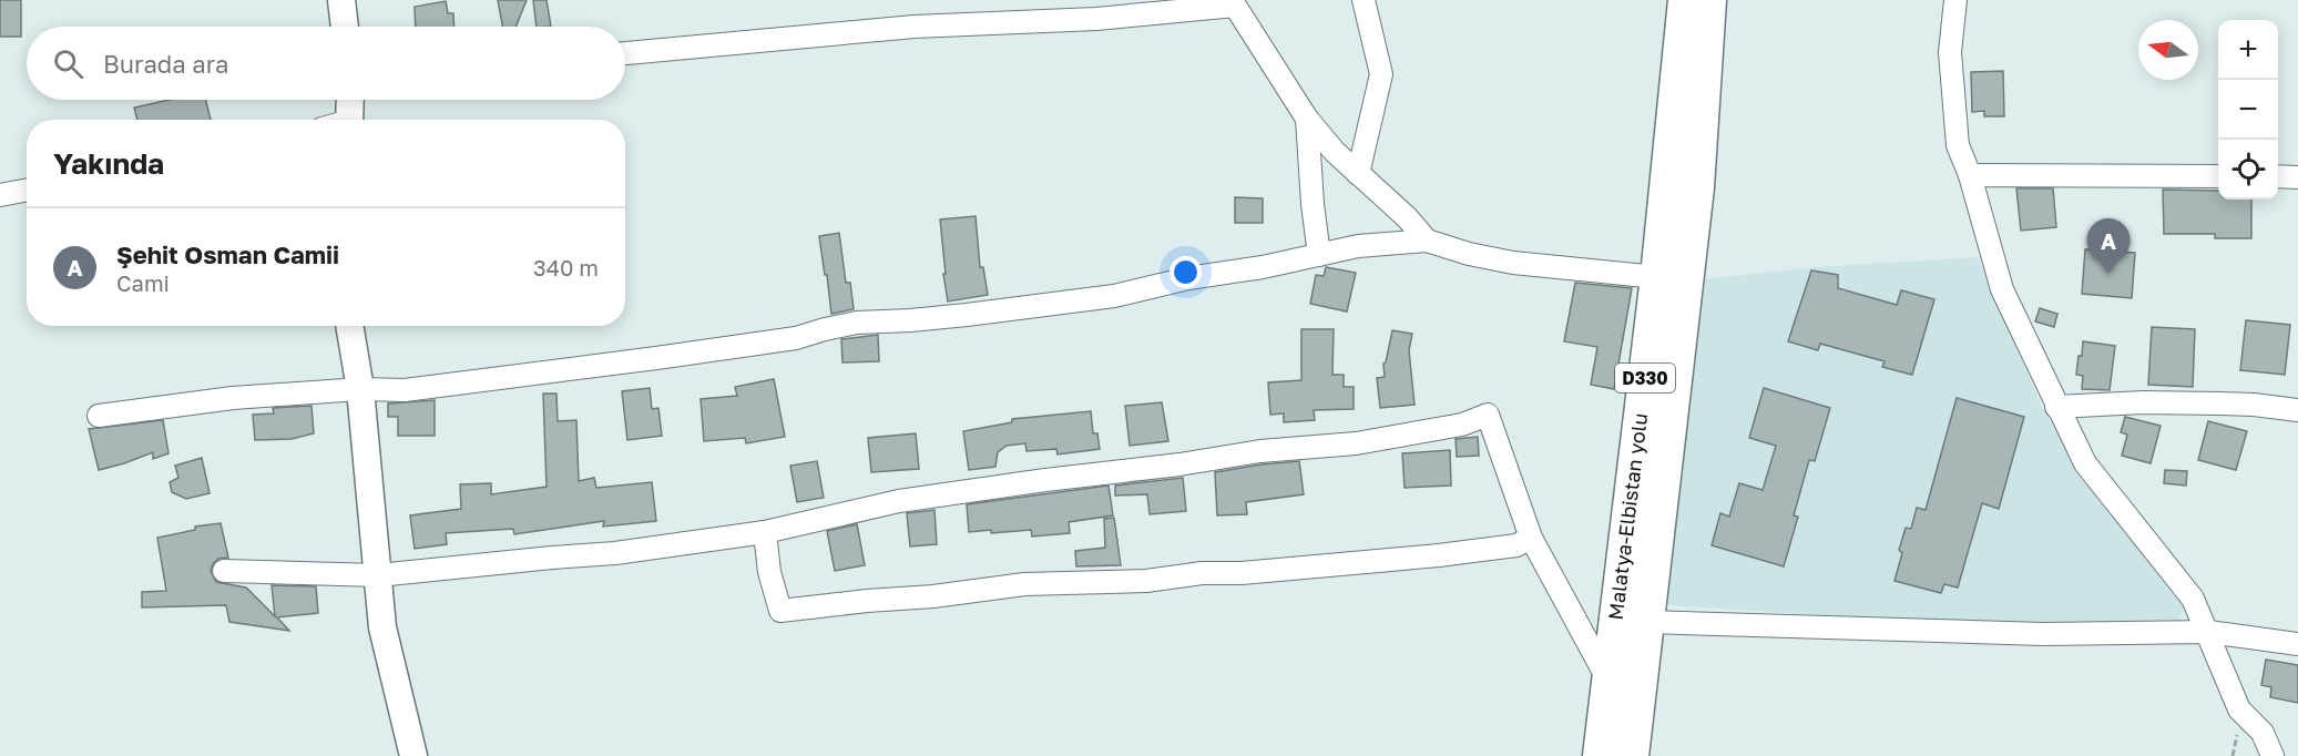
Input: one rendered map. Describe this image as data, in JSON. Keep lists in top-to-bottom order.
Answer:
{
  "streets": {
    "main road": ["D330", "Malatya-Elbistan yolu"]
  },
  "north": "left",
  "page": {
    "map_buttons": ["+", "−"],
    "search": "Burada ara",
    "heading": "Yakında",
    "list": [
      {
        "mark": "A",
        "name": "Şehit Osman Camii",
        "note": "Cami",
        "value": "340 m"
      }
    ],
    "pins": "A"
  }
}
